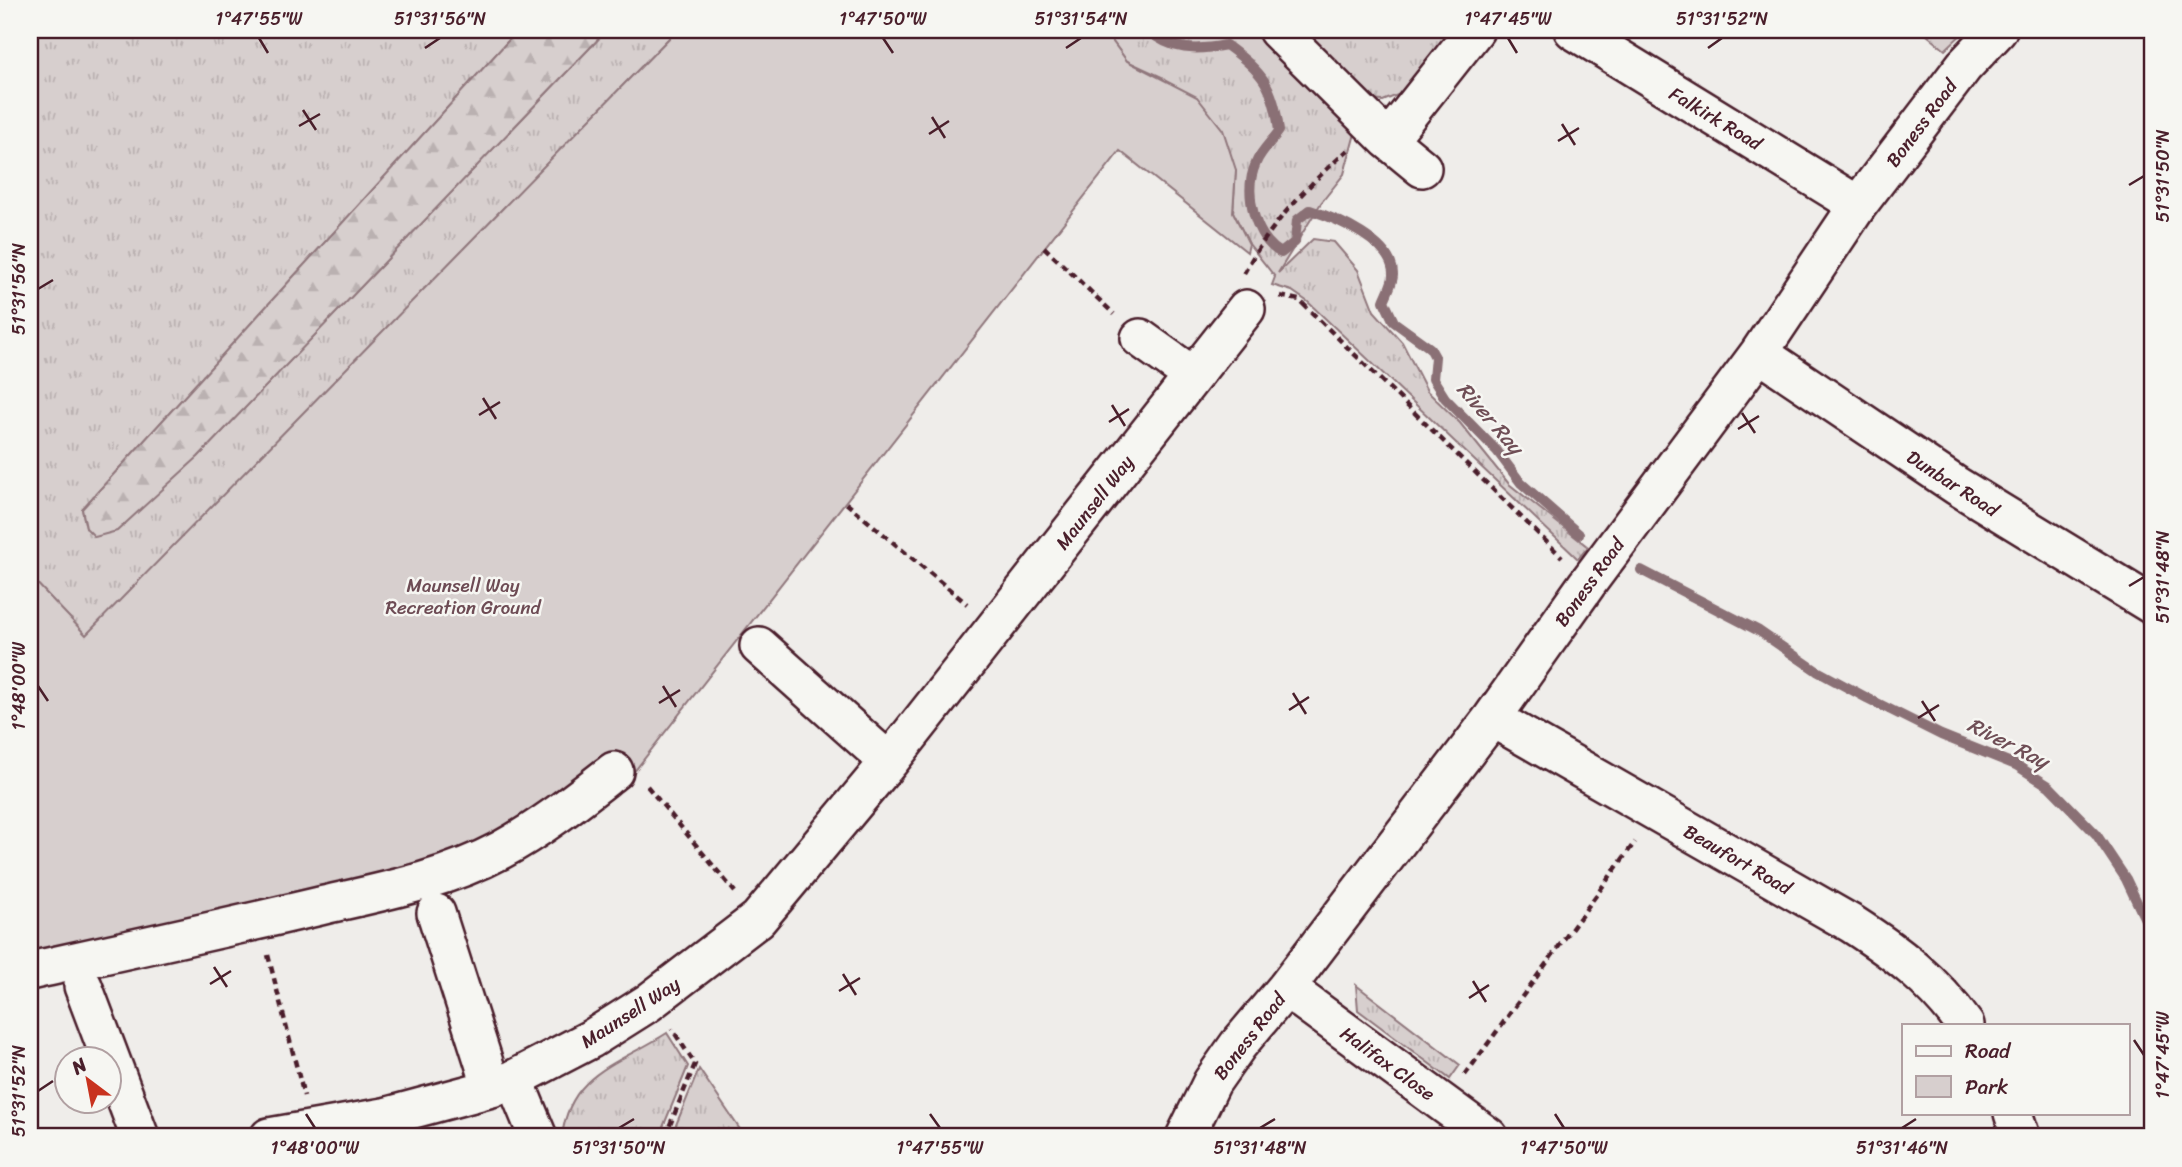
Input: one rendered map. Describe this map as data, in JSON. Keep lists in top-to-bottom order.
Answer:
{
  "streets": {
    "street": [
      "Falkirk Road",
      "Boness Road",
      "Dunbar Road",
      "Maunsell Way",
      "Beaufort Road",
      "Halifax Close"
    ]
  },
  "crossings": [
    ["Falkirk Road", "Boness Road"],
    ["Boness Road", "Dunbar Road"],
    ["Boness Road", "Beaufort Road"],
    ["Boness Road", "Halifax Close"]
  ],
  "water": ["River Ray"],
  "parks": ["Maunsell Way Recreation Ground"],
  "legend": ["Road", "Park"],
  "north": "top left",
  "coordinates": [
    "1°47'55\"W",
    "51°31'56\"N",
    "1°47'50\"W",
    "51°31'54\"N",
    "1°47'45\"W",
    "51°31'52\"N",
    "51°31'50\"N",
    "51°31'48\"N",
    "1°48'00\"W",
    "51°31'46\"N"
  ]
}
